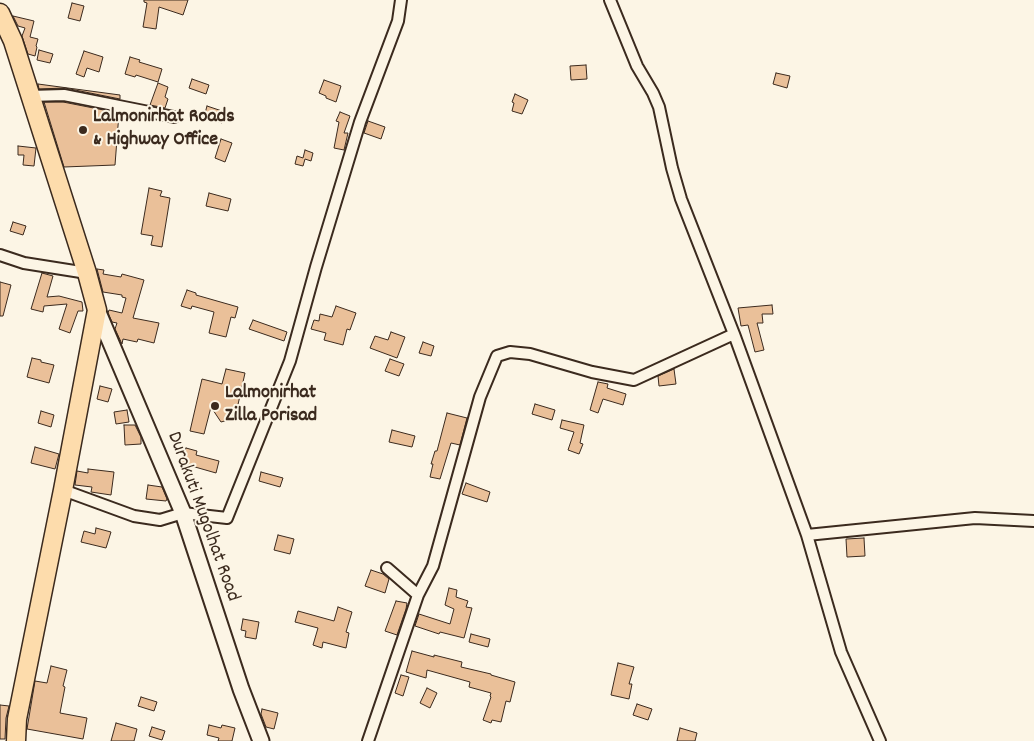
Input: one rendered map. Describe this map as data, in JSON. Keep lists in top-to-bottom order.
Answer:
{
  "streets": {
    "main road": ["Durakuti Mugolhat Road"]
  },
  "places": ["Lalmonirhat Roads & Highway Office", "Lalmonirhat Zilla Porisad"]
}
